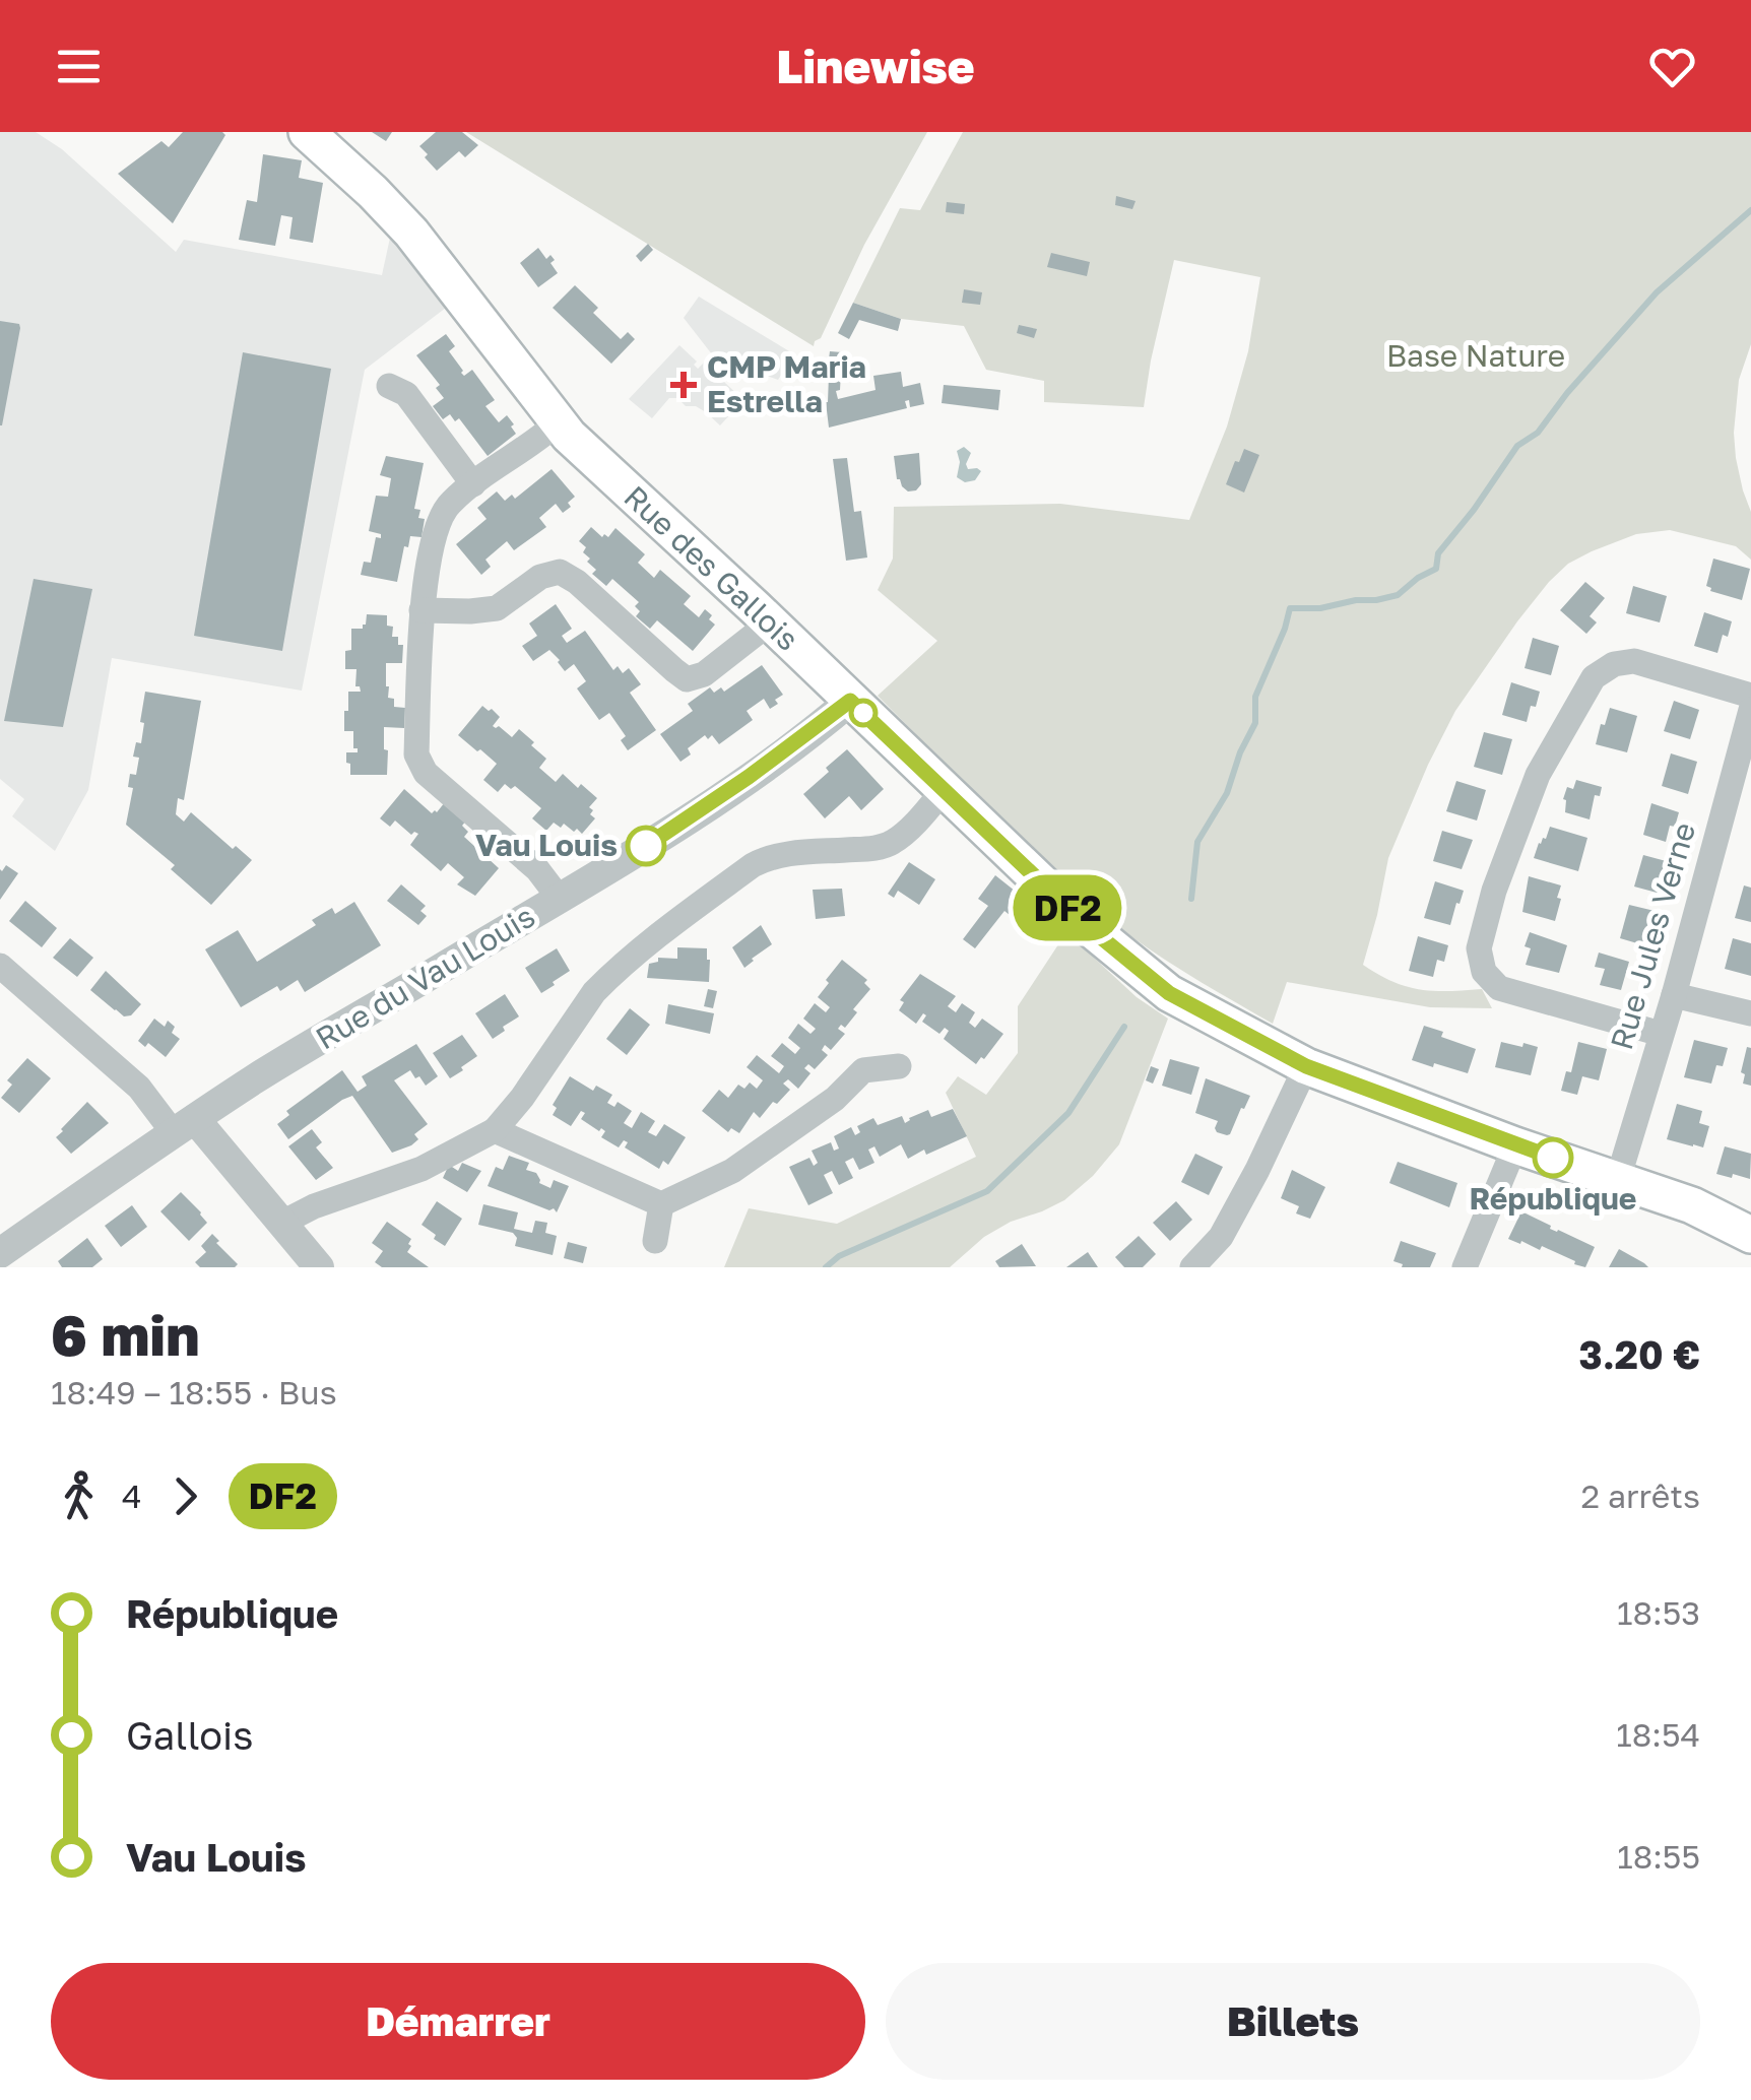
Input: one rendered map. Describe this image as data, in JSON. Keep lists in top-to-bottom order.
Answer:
{
  "streets": {
    "main road": ["Rue des Gallois"],
    "street": ["Rue Jules Verne", "Rue du Vau Louis"]
  },
  "crossings": [
    ["Rue des Gallois", "Rue Jules Verne"],
    ["Rue des Gallois", "Rue du Vau Louis"]
  ],
  "parks": ["Base Nature"],
  "places": {
    "health": ["CMP Maria Estrella"],
    "other": ["Vau Louis", "République"]
  },
  "lines": ["bus line DF2"],
  "page": {
    "header": "Linewise",
    "on_map": "DF2",
    "heading": ["6 min", "18:49 – 18:55 · Bus", "3.20 €"],
    "legs": ["4", "DF2", "2 arrêts"],
    "list": [
      {
        "name": "République",
        "value": "18:53"
      },
      {
        "name": "Gallois",
        "value": "18:54"
      },
      {
        "name": "Vau Louis",
        "value": "18:55"
      }
    ],
    "buttons": ["Démarrer", "Billets"]
  }
}
